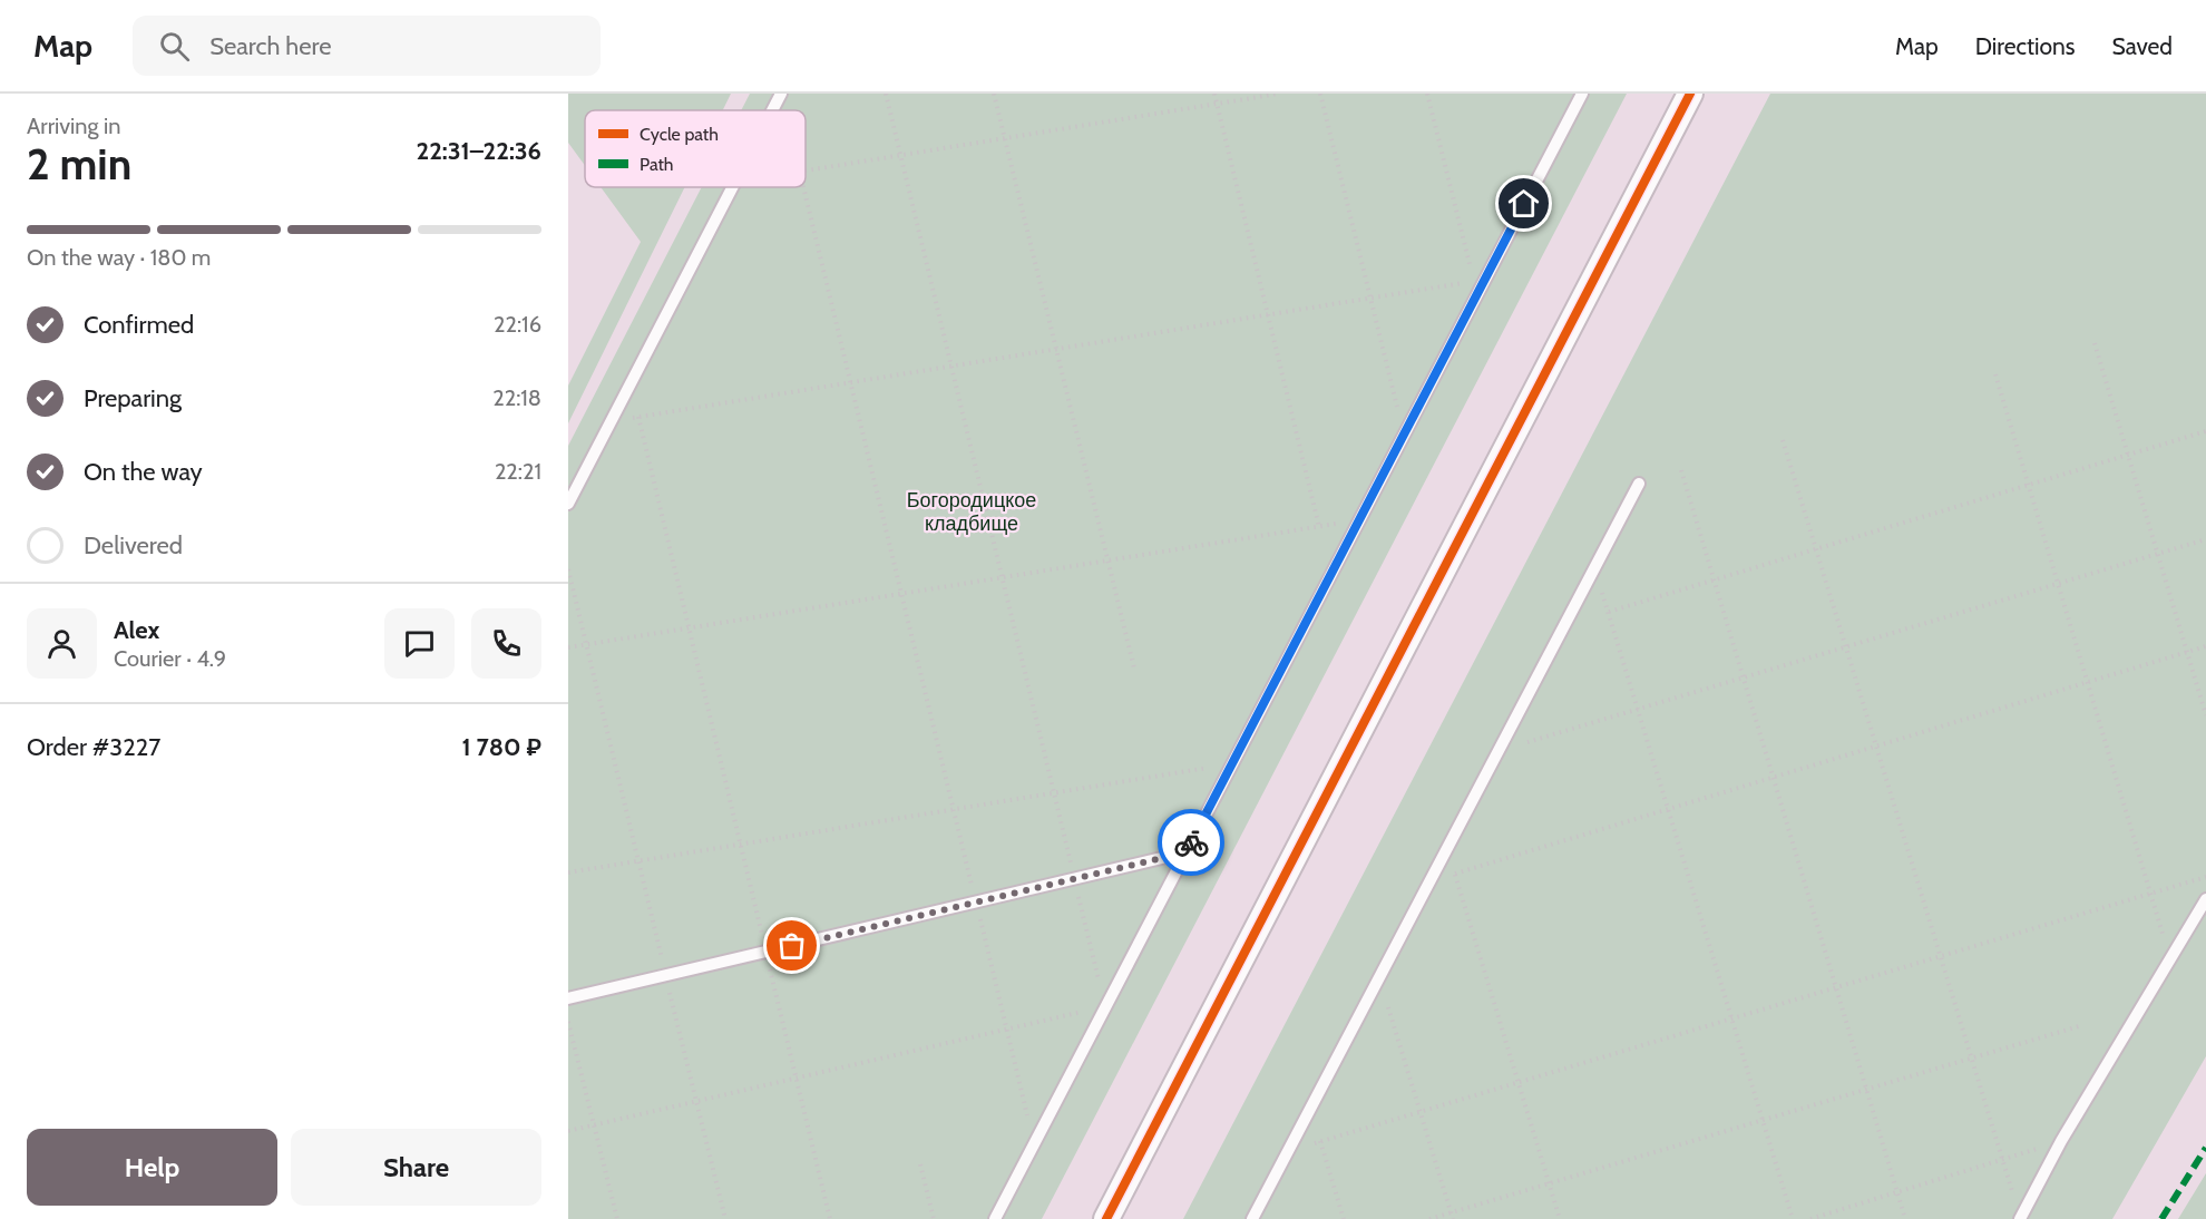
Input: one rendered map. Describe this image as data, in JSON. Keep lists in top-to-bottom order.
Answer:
{
  "parks": ["Богородицкое кладбище"],
  "legend": ["Cycle path", "Path"],
  "page": {
    "header": "Map",
    "search": "Search here",
    "nav": ["Map", "Directions", "Saved"],
    "heading": ["2 min", "Arriving in", "22:31–22:36"],
    "panel": [
      "Alex",
      "Courier · 4.9",
      "Order #3227",
      "1 780 ₽"
    ],
    "bar": "On the way · 180 m",
    "list": [
      ["Confirmed", "22:16"],
      ["Preparing", "22:18"],
      ["On the way", "22:21"],
      "Delivered"
    ],
    "buttons": ["Help", "Share"]
  }
}
